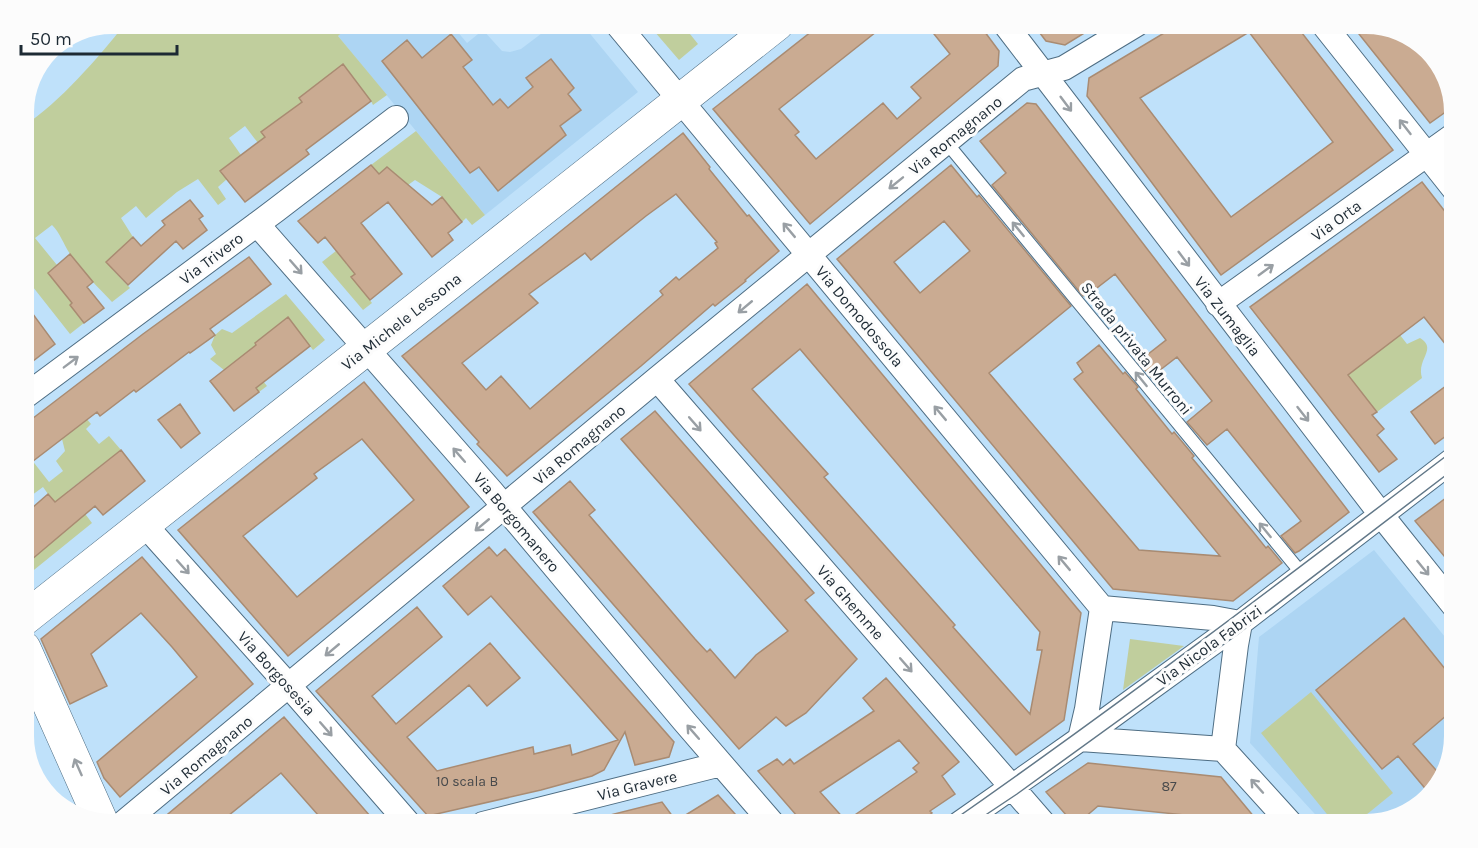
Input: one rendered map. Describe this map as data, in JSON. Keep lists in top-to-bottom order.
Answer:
{
  "streets": {
    "street": [
      "Via Romagnano",
      "Via Orta",
      "Via Trivero",
      "Via Domodossola",
      "Via Zumaglia",
      "Via Michele Lessona",
      "Via Borgomanero",
      "Via Ghemme",
      "Via Nicola Fabrizi",
      "Via Borgosesia",
      "Via Gravere"
    ],
    "lane": ["Strada privata Murroni"]
  },
  "crossings": [
    ["Via Romagnano", "Via Domodossola"],
    ["Via Romagnano", "Via Zumaglia"],
    ["Via Romagnano", "Strada privata Murroni"],
    ["Via Romagnano", "Via Borgomanero"],
    ["Via Romagnano", "Via Ghemme"],
    ["Via Romagnano", "Via Borgosesia"],
    ["Via Orta", "Via Zumaglia"],
    ["Via Trivero", "Via Borgomanero"],
    ["Via Domodossola", "Via Michele Lessona"],
    ["Via Zumaglia", "Via Nicola Fabrizi"],
    ["Via Michele Lessona", "Via Borgomanero"],
    ["Via Michele Lessona", "Via Borgosesia"],
    ["Strada privata Murroni", "Via Nicola Fabrizi"],
    ["Via Borgomanero", "Via Gravere"],
    ["Via Ghemme", "Via Nicola Fabrizi"]
  ],
  "one_way": [
    "Via Romagnano",
    "Via Orta",
    "Via Trivero",
    "Via Domodossola",
    "Via Zumaglia",
    "Strada privata Murroni",
    "Via Ghemme"
  ],
  "house_numbers": ["10 scala B", "87"],
  "scale_bar": "50 m"
}
